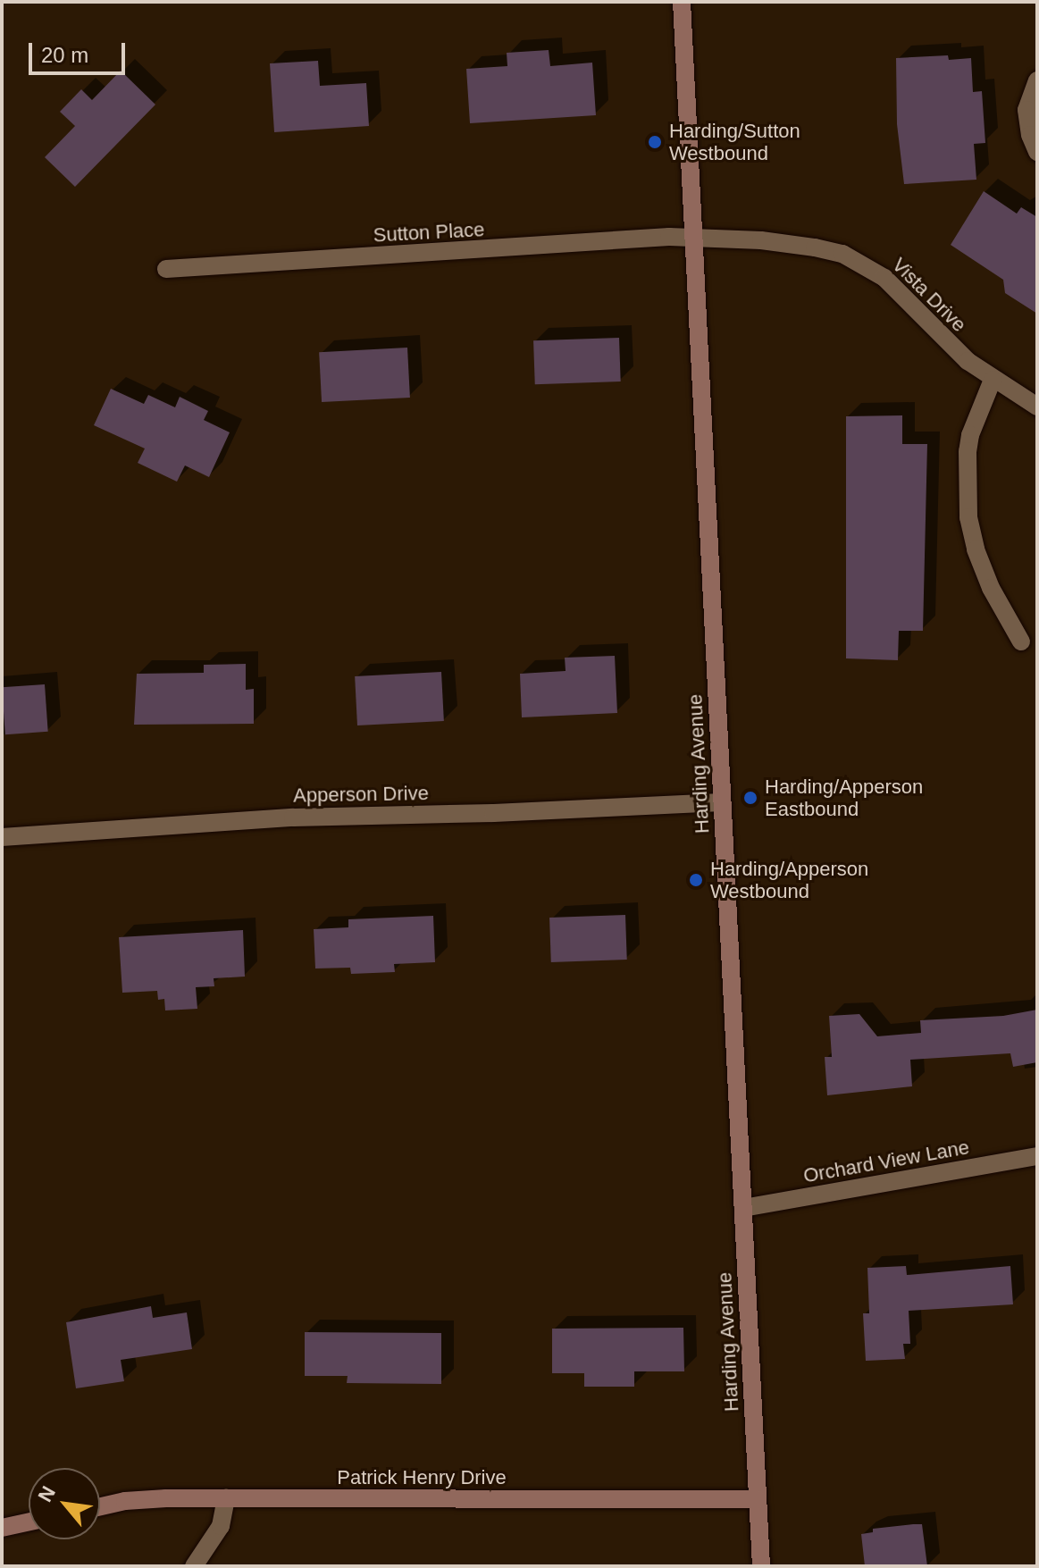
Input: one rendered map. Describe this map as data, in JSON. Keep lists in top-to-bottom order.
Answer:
{
  "streets": {
    "main road": ["Harding Avenue", "Patrick Henry Drive"],
    "street": [
      "Sutton Place",
      "Vista Drive",
      "Apperson Drive",
      "Orchard View Lane"
    ]
  },
  "crossings": [
    ["Sutton Place", "Vista Drive"],
    ["Sutton Place", "Harding Avenue"],
    ["Vista Drive", "Harding Avenue"],
    ["Harding Avenue", "Apperson Drive"],
    ["Harding Avenue", "Orchard View Lane"],
    ["Harding Avenue", "Patrick Henry Drive"]
  ],
  "places": ["Harding/Sutton Westbound", "Harding/Apperson Eastbound", "Harding/Apperson Westbound"],
  "scale_bar": "20 m",
  "north": "top left"
}
